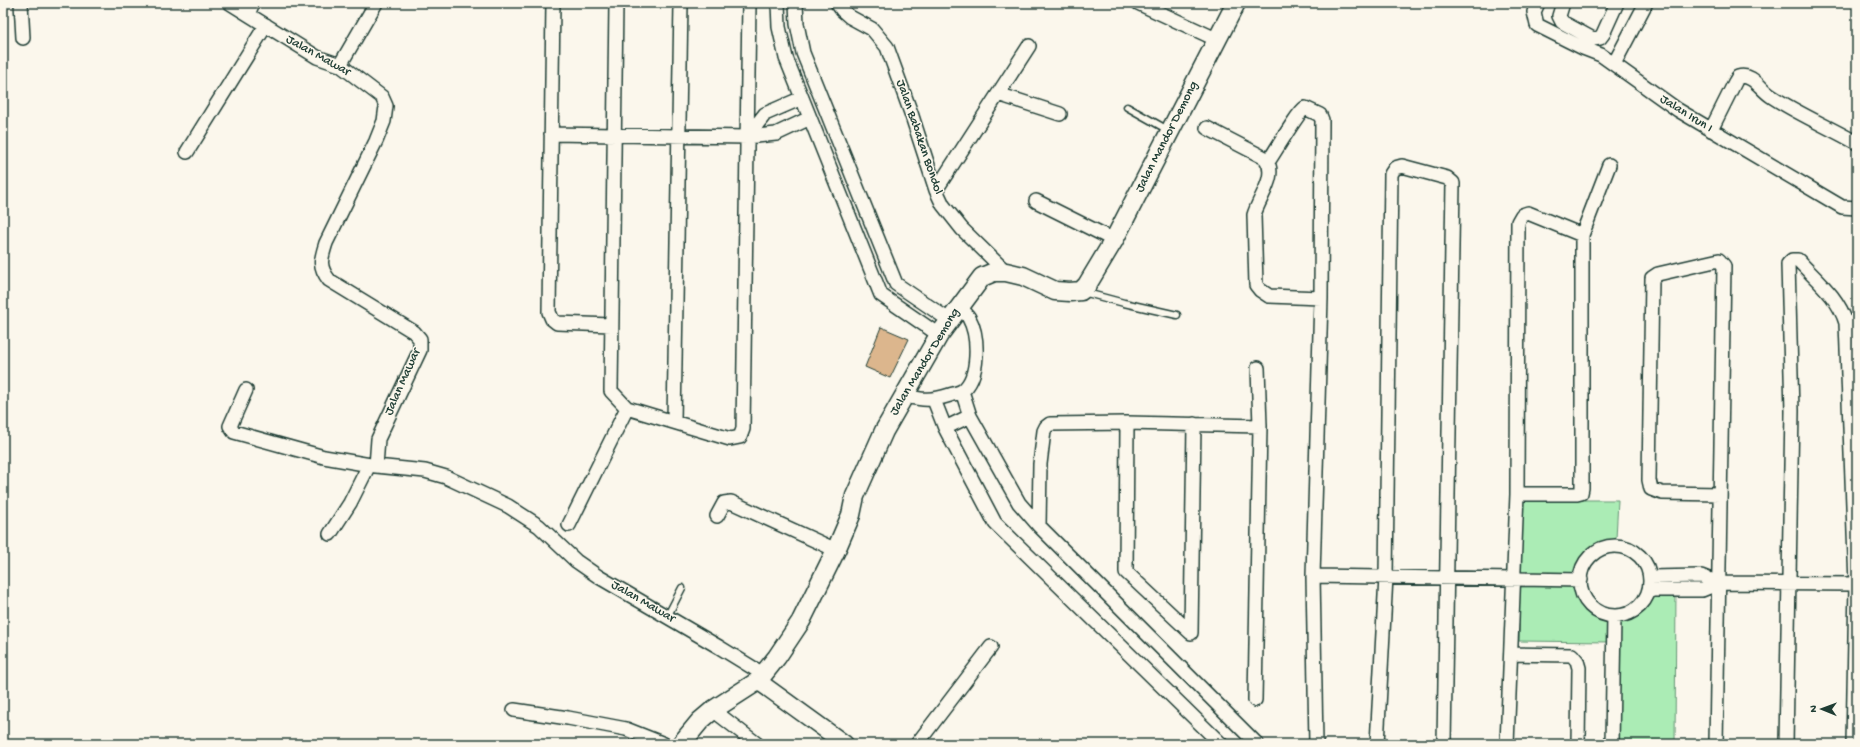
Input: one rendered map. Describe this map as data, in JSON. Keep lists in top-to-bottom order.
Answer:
{
  "streets": {
    "main road": ["Jalan Mandor Demong"],
    "street": ["Jalan Mawar", "Jalan Irun I", "Jalan Babakan Bondol"]
  },
  "crossings": [
    ["Jalan Mawar", "Jalan Mandor Demong"],
    ["Jalan Babakan Bondol", "Jalan Mandor Demong"]
  ],
  "north": "left"
}
